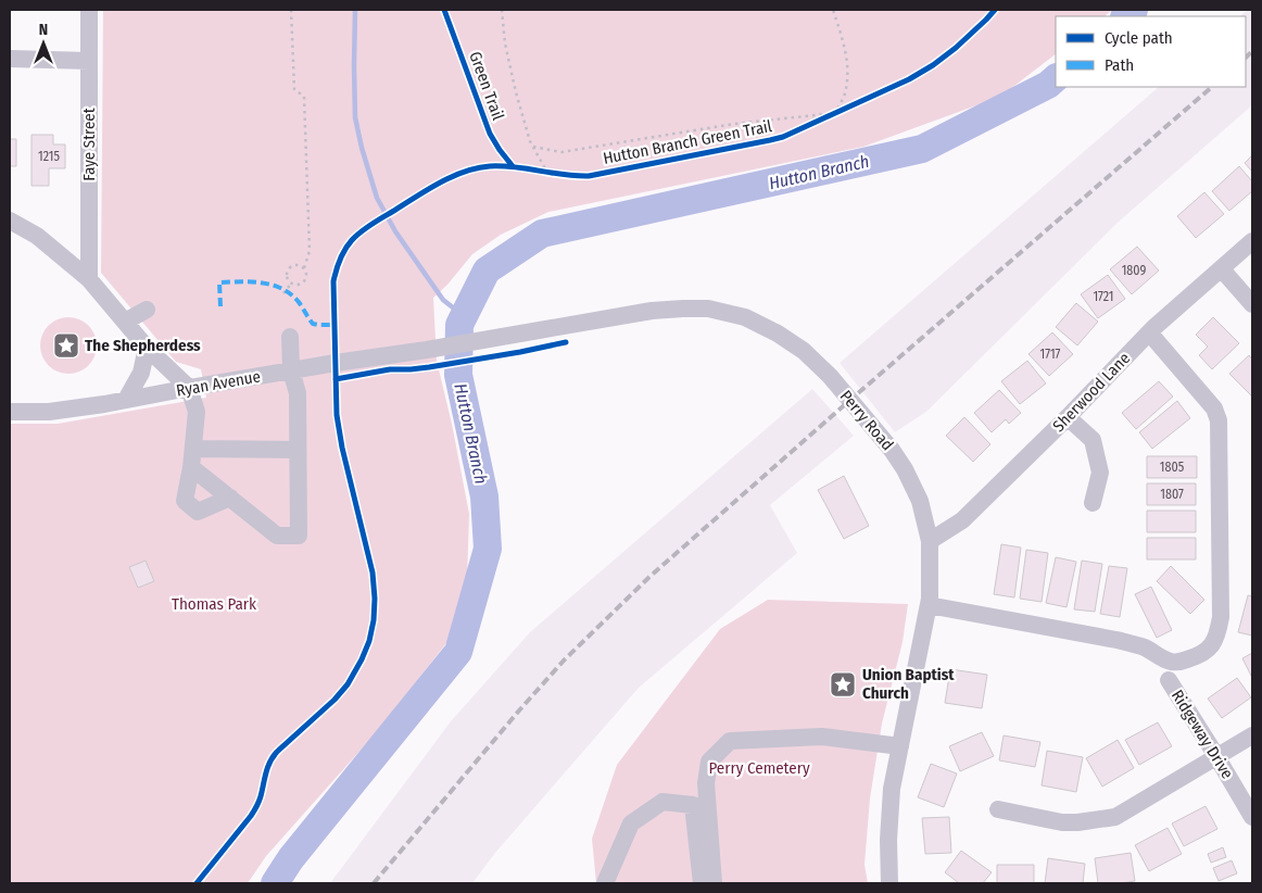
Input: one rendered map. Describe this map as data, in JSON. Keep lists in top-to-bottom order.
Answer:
{
  "streets": {
    "street": [
      "Faye Street",
      "Ryan Avenue",
      "Sherwood Lane",
      "Perry Road",
      "Ridgeway Drive"
    ],
    "cycle path": ["Green Trail", "Hutton Branch Green Trail"]
  },
  "crossings": [
    ["Ryan Avenue", "Perry Road"],
    ["Sherwood Lane", "Perry Road"]
  ],
  "water": ["Hutton Branch"],
  "parks": ["Thomas Park", "Perry Cemetery"],
  "places": {
    "place": ["The Shepherdess", "Union Baptist Church"]
  },
  "house_numbers": [
    "1215",
    "1809",
    "1721",
    "1717",
    "1805",
    "1807"
  ],
  "legend": ["Cycle path", "Path"],
  "north": "top"
}
